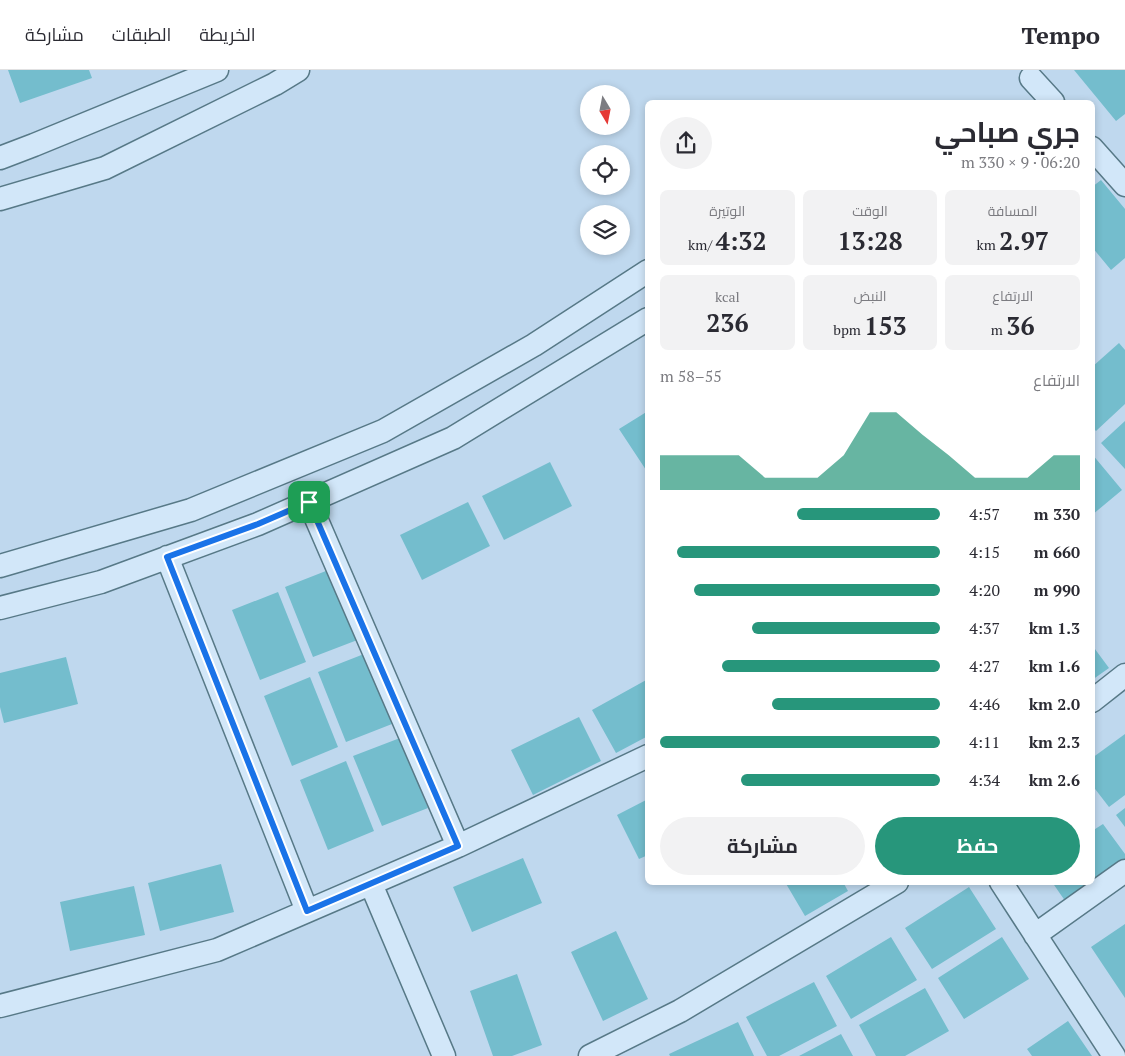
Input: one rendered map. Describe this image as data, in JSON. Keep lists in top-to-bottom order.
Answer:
{
  "north": "bottom",
  "page": {
    "header": "Tempo",
    "nav": ["الخريطة", "الطبقات", "مشاركة"],
    "heading": ["جري صباحي", "06:20 · 9 × 330 m"],
    "stats": [
      ["المسافة", "2.97 km"],
      ["الوقت", "13:28"],
      ["الوتيرة", "4:32 /km"],
      ["الارتفاع", "36 m"],
      ["النبض", "153 bpm"],
      ["kcal", "236"]
    ],
    "chart": ["الارتفاع", "55–58 m"],
    "list": [
      {
        "name": "330 m",
        "note": "4:57"
      },
      {
        "name": "660 m",
        "note": "4:15"
      },
      {
        "name": "990 m",
        "note": "4:20"
      },
      {
        "name": "1.3 km",
        "note": "4:37"
      },
      {
        "name": "1.6 km",
        "note": "4:27"
      },
      {
        "name": "2.0 km",
        "note": "4:46"
      },
      {
        "name": "2.3 km",
        "note": "4:11"
      },
      {
        "name": "2.6 km",
        "note": "4:34"
      }
    ],
    "buttons": ["حفظ", "مشاركة"]
  }
}
